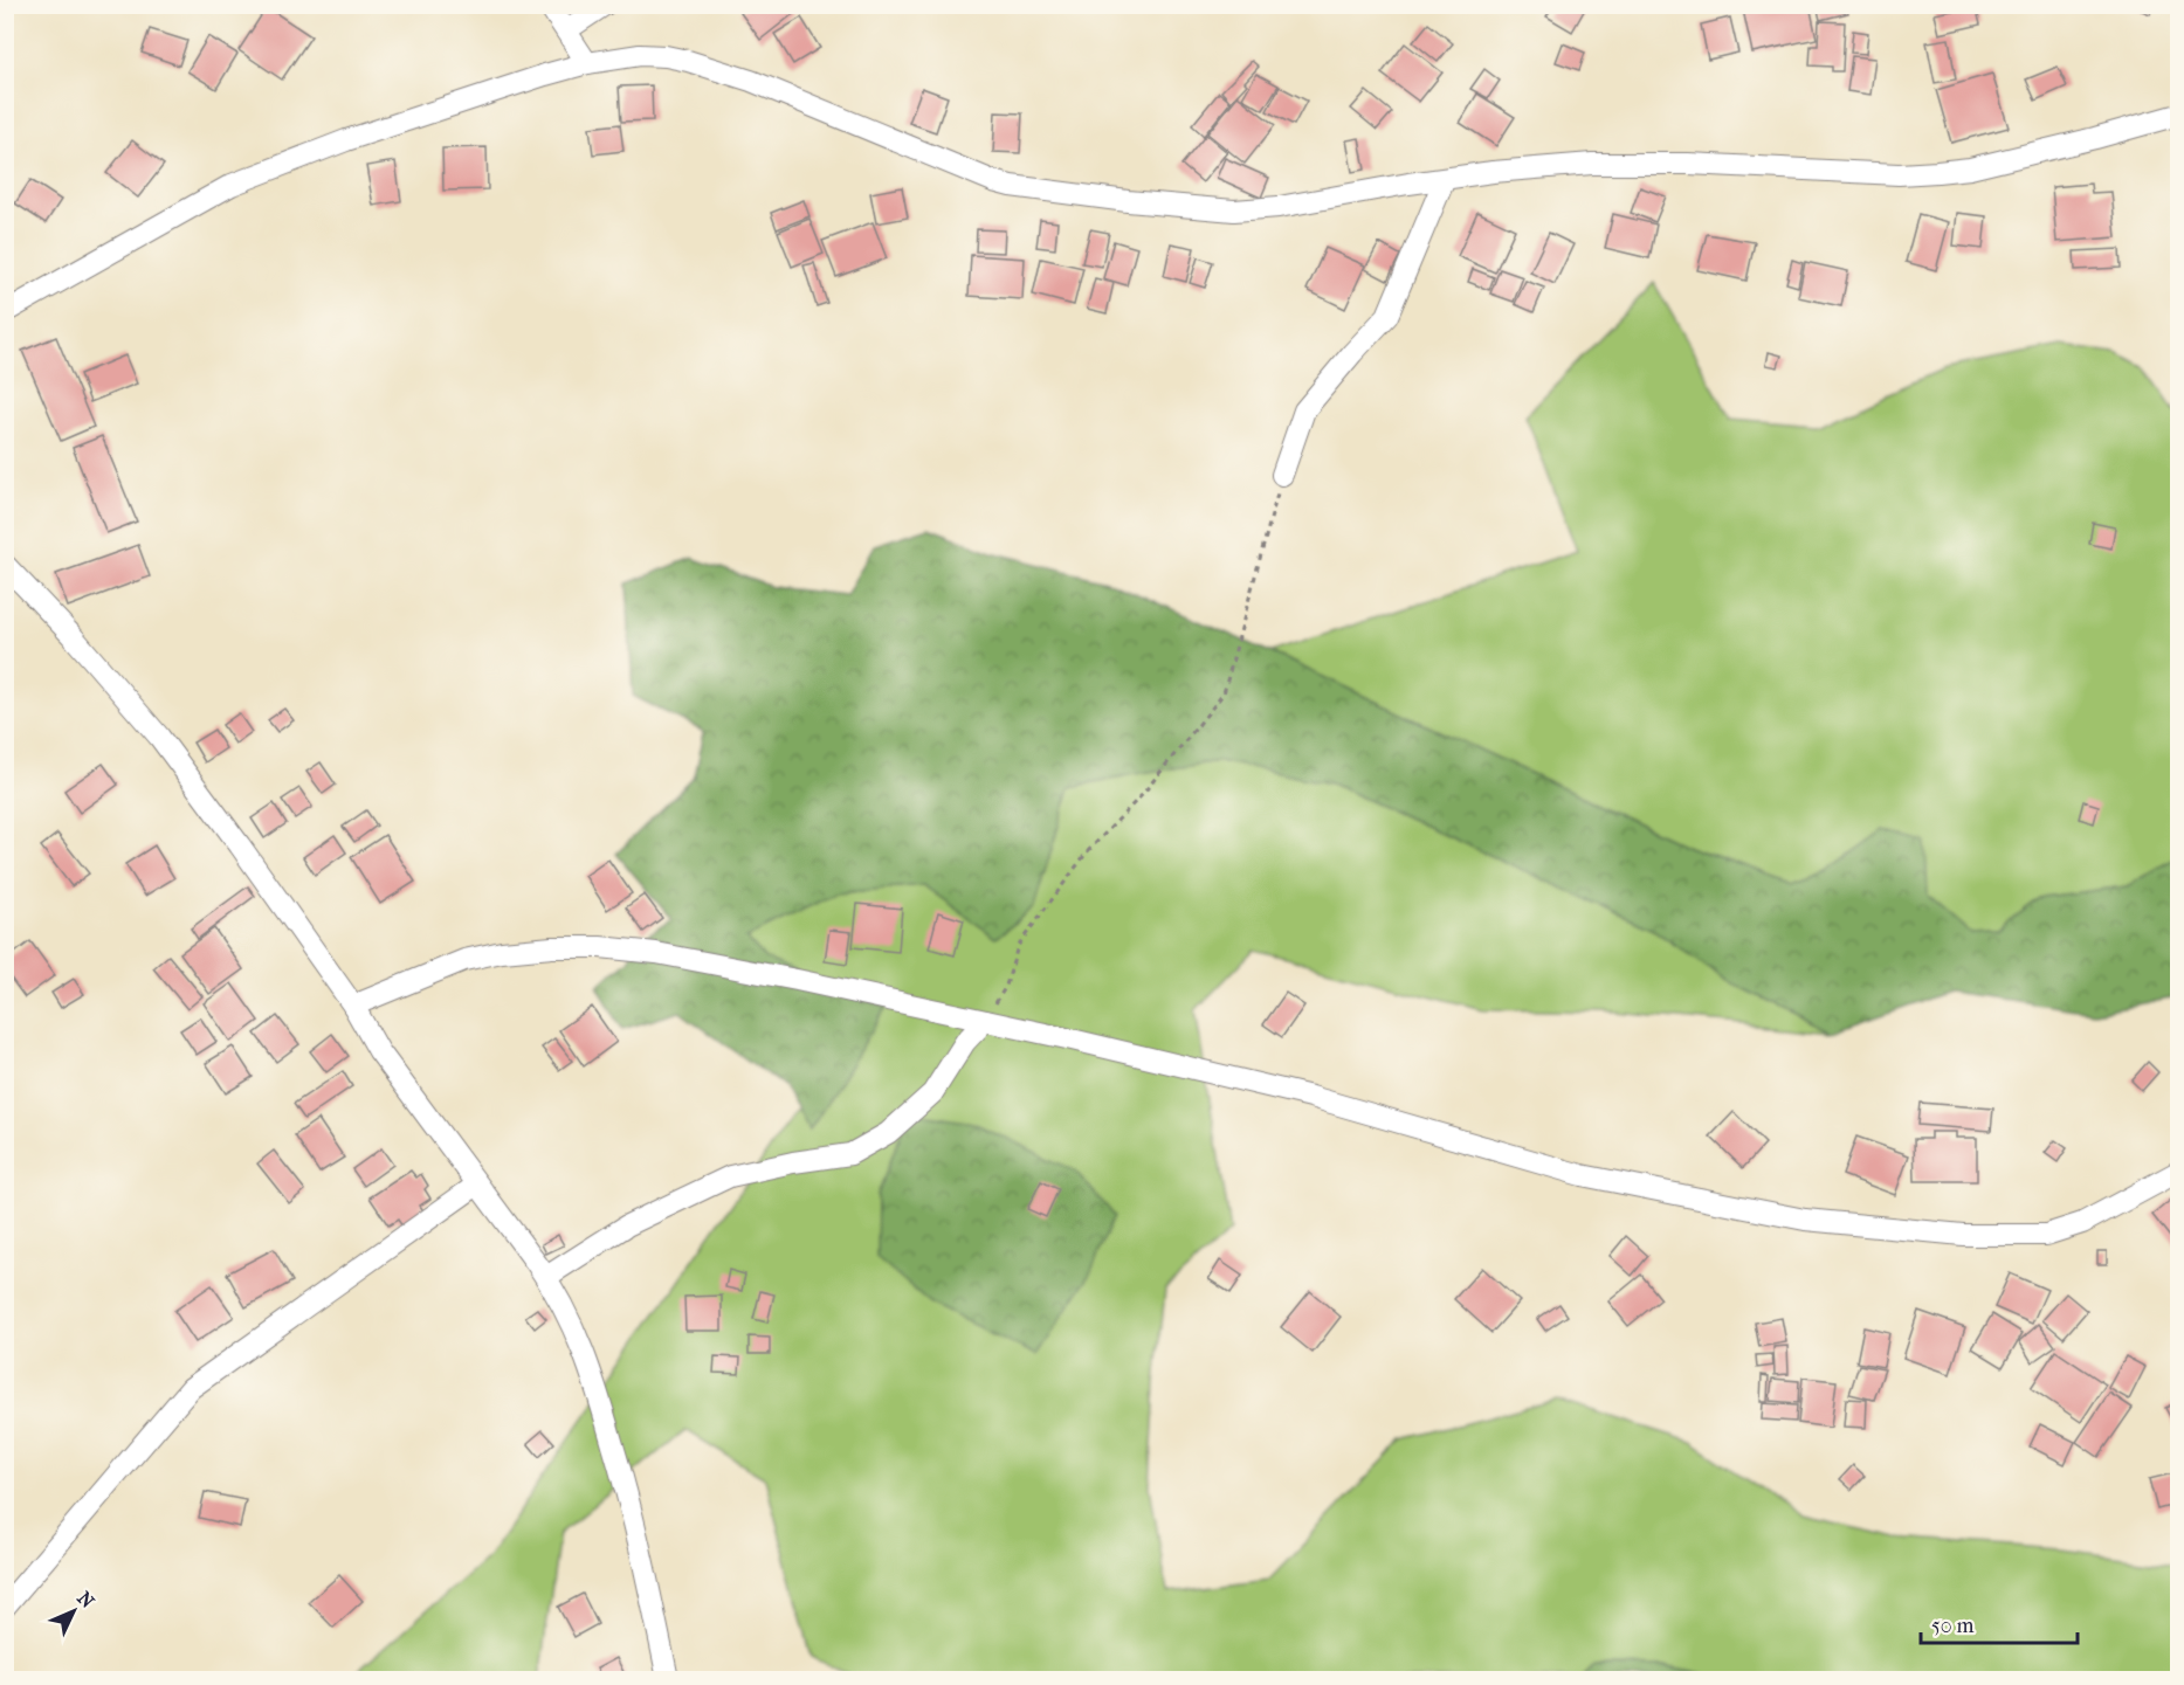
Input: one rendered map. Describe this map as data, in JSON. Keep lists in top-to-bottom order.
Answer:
{
  "scale_bar": "50 m",
  "north": "top right"
}
